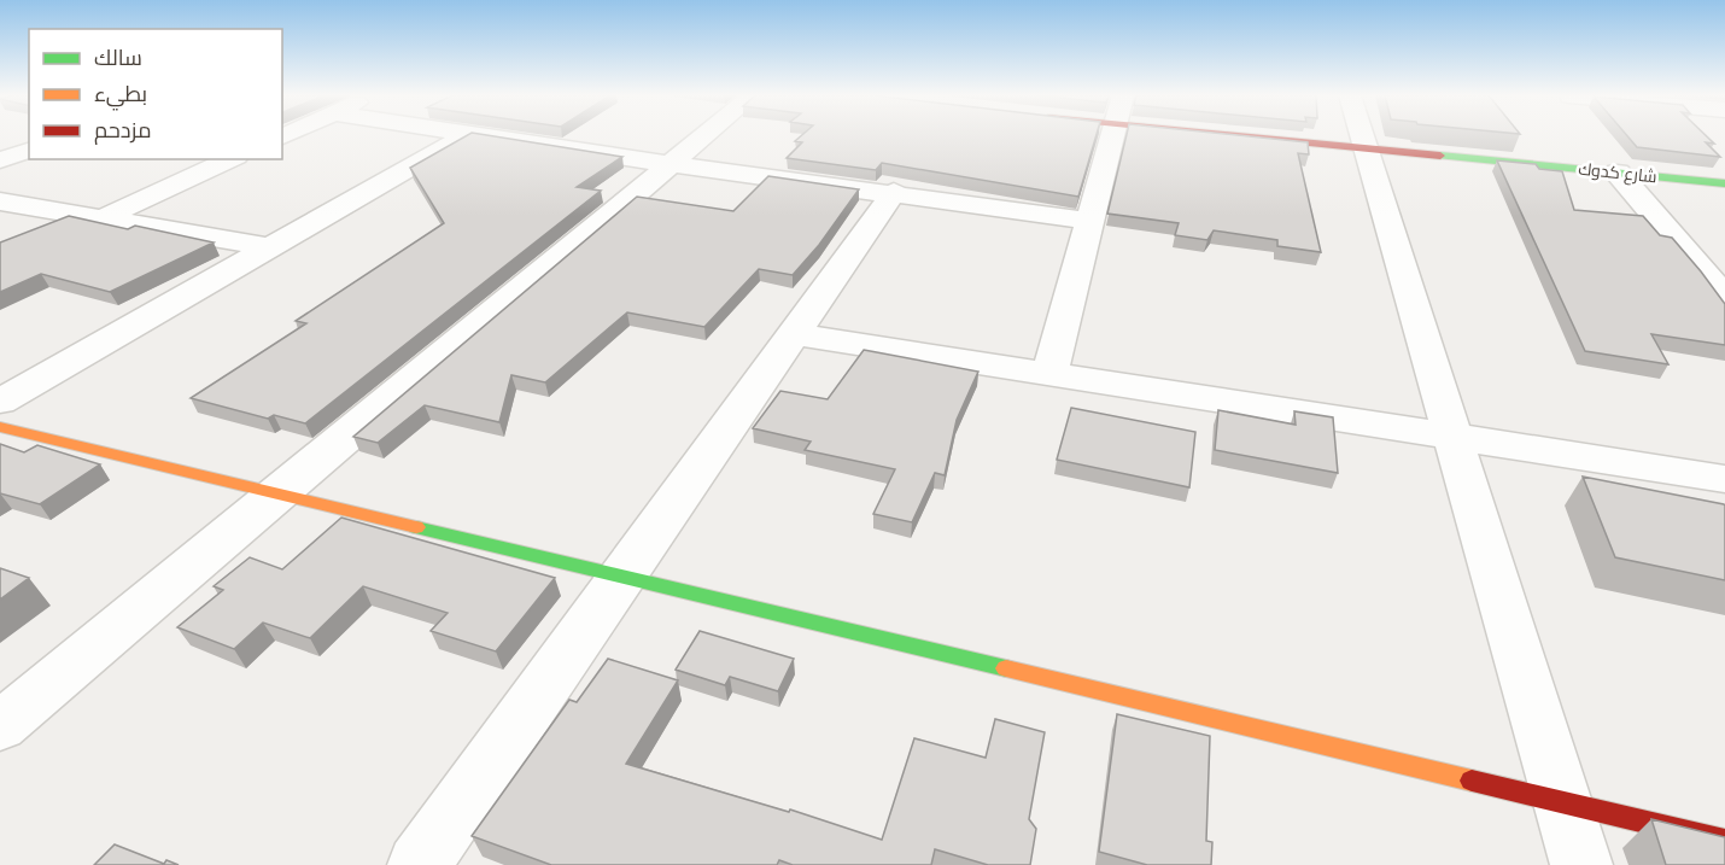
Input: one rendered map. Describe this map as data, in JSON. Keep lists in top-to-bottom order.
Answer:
{
  "streets": {
    "street": ["شارع كدوك"]
  },
  "legend": ["سالك", "بطيء", "مزدحم"]
}
